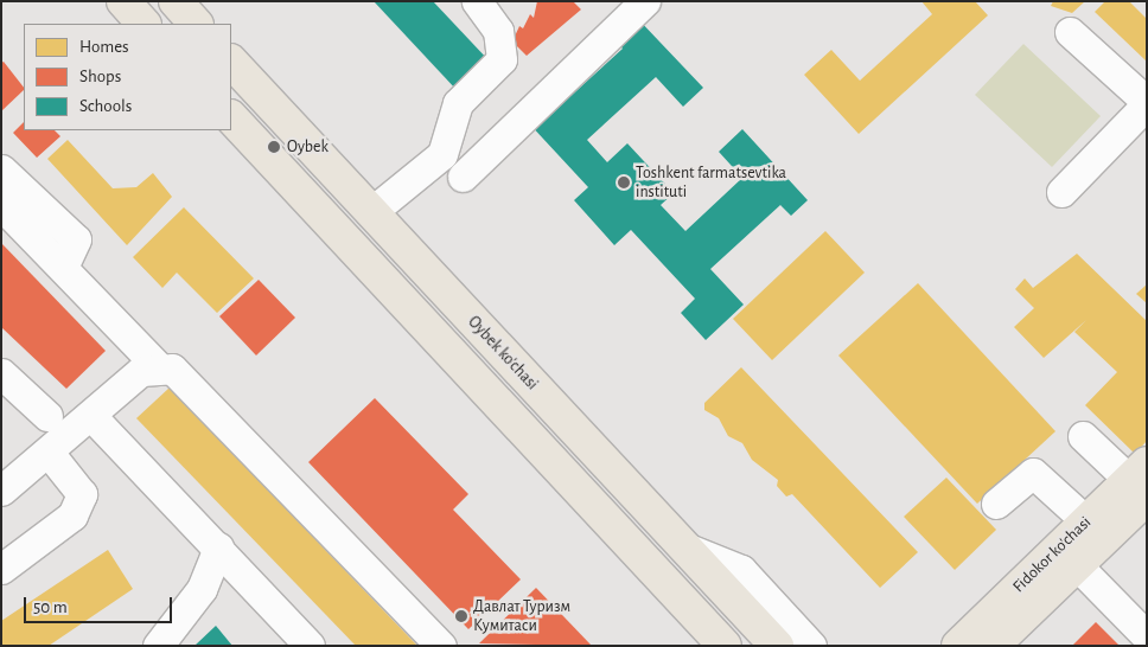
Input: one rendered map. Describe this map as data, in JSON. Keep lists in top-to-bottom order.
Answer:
{
  "streets": {
    "main road": ["Oybek ko'chasi", "Fidokor ko'chasi"]
  },
  "places": ["Oybek", "Toshkent farmatsevtika instituti", "Давлат Туризм Кумитаси"],
  "legend": ["Homes", "Shops", "Schools"],
  "scale_bar": "50 m"
}
